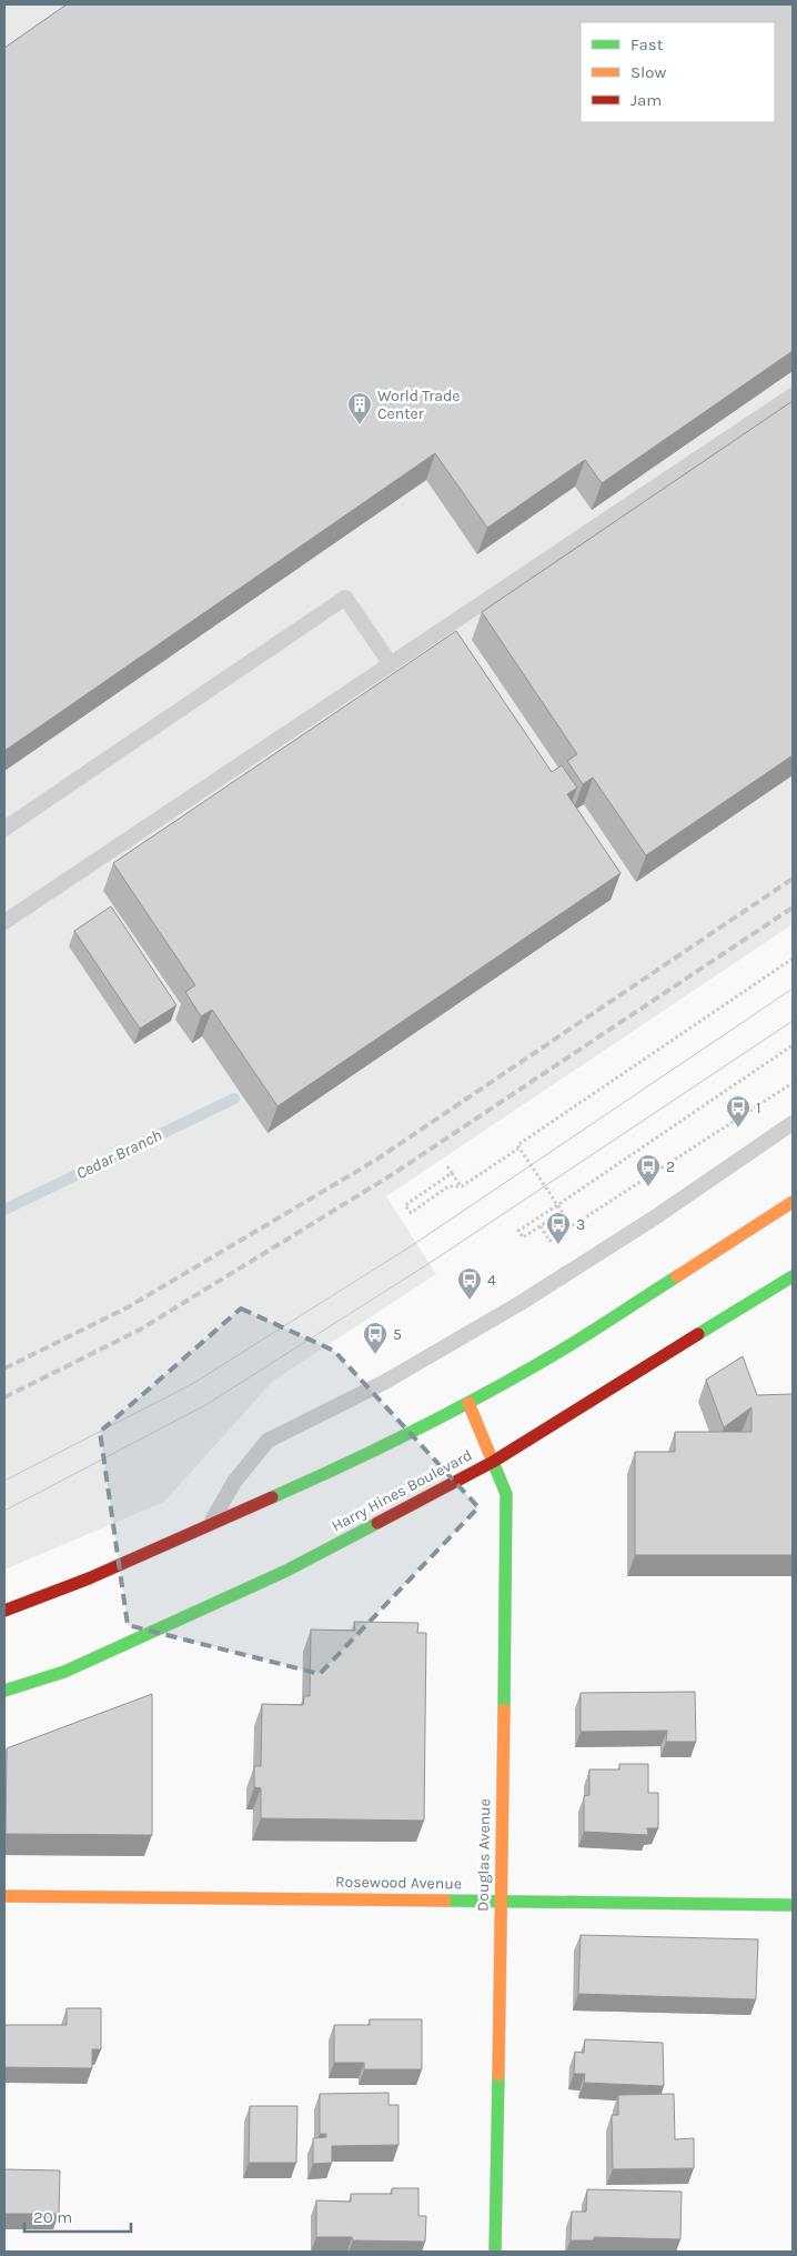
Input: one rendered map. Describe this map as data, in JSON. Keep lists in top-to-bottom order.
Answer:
{
  "streets": {
    "main road": ["Harry Hines Boulevard", "Douglas Avenue", "Rosewood Avenue"]
  },
  "crossings": [
    ["Harry Hines Boulevard", "Douglas Avenue"],
    ["Douglas Avenue", "Rosewood Avenue"]
  ],
  "water": ["Cedar Branch"],
  "places": {
    "building": ["World Trade Center"],
    "bus stop": [
      "1",
      "2",
      "3",
      "4",
      "5"
    ]
  },
  "legend": ["Fast", "Slow", "Jam"],
  "scale_bar": "20 m"
}
